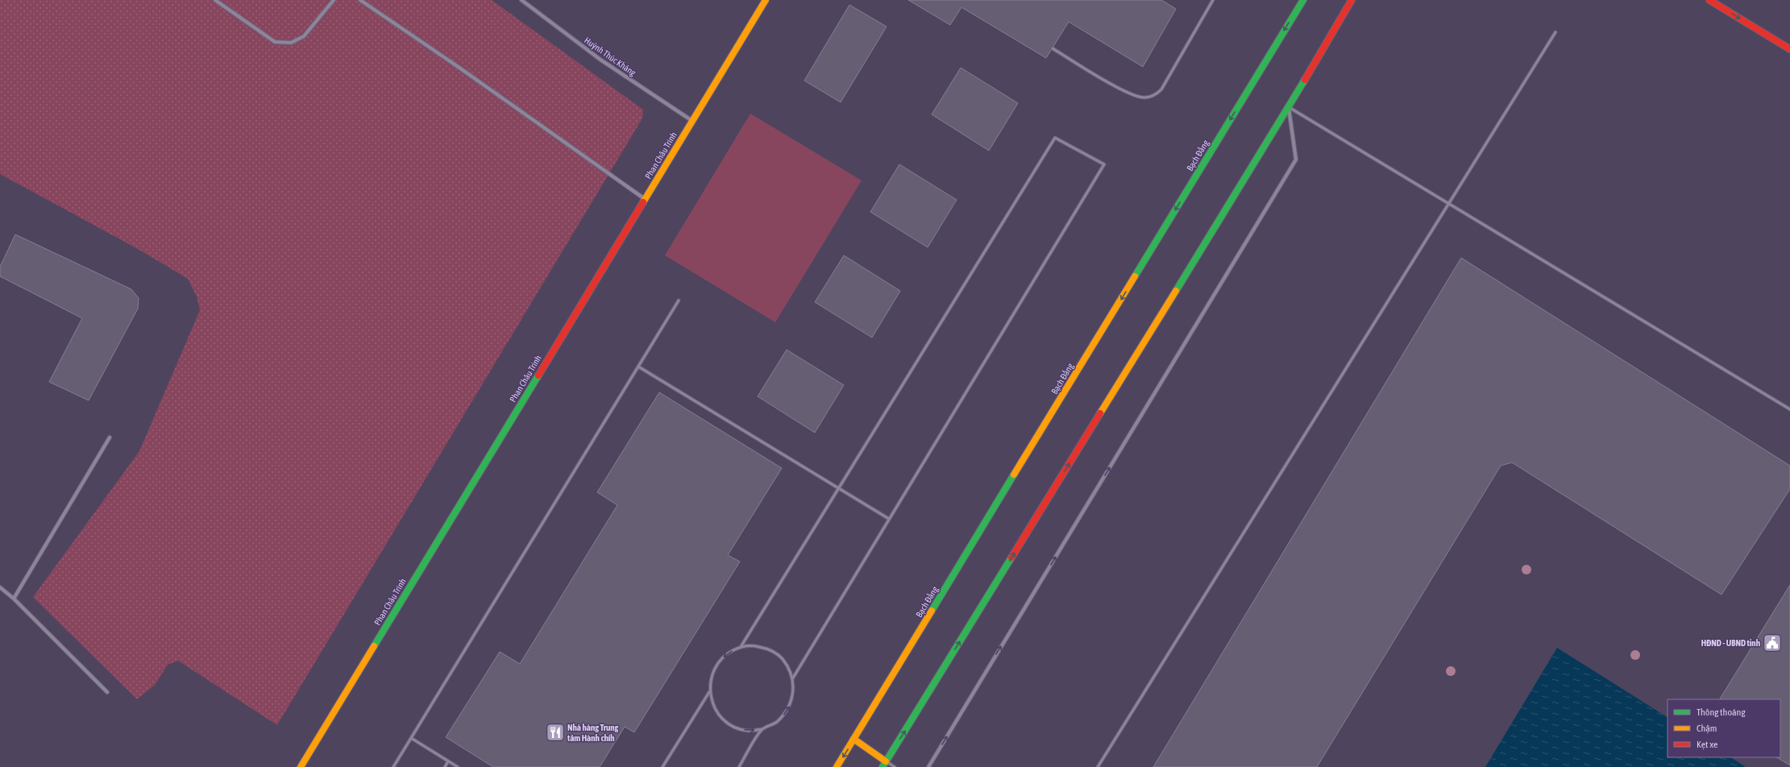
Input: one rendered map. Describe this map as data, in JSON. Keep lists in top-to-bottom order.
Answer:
{
  "streets": {
    "street": ["Huỳnh Thúc Kháng", "Phan Châu Trinh", "Bạch Đằng"]
  },
  "crossings": [
    ["Huỳnh Thúc Kháng", "Phan Châu Trinh"]
  ],
  "places": {
    "public building": ["HĐND - UBND tỉnh"],
    "restaurant": ["Nhà hàng Trung tâm Hành chíh"]
  },
  "legend": ["Thông thoáng", "Chậm", "Kẹt xe"]
}
